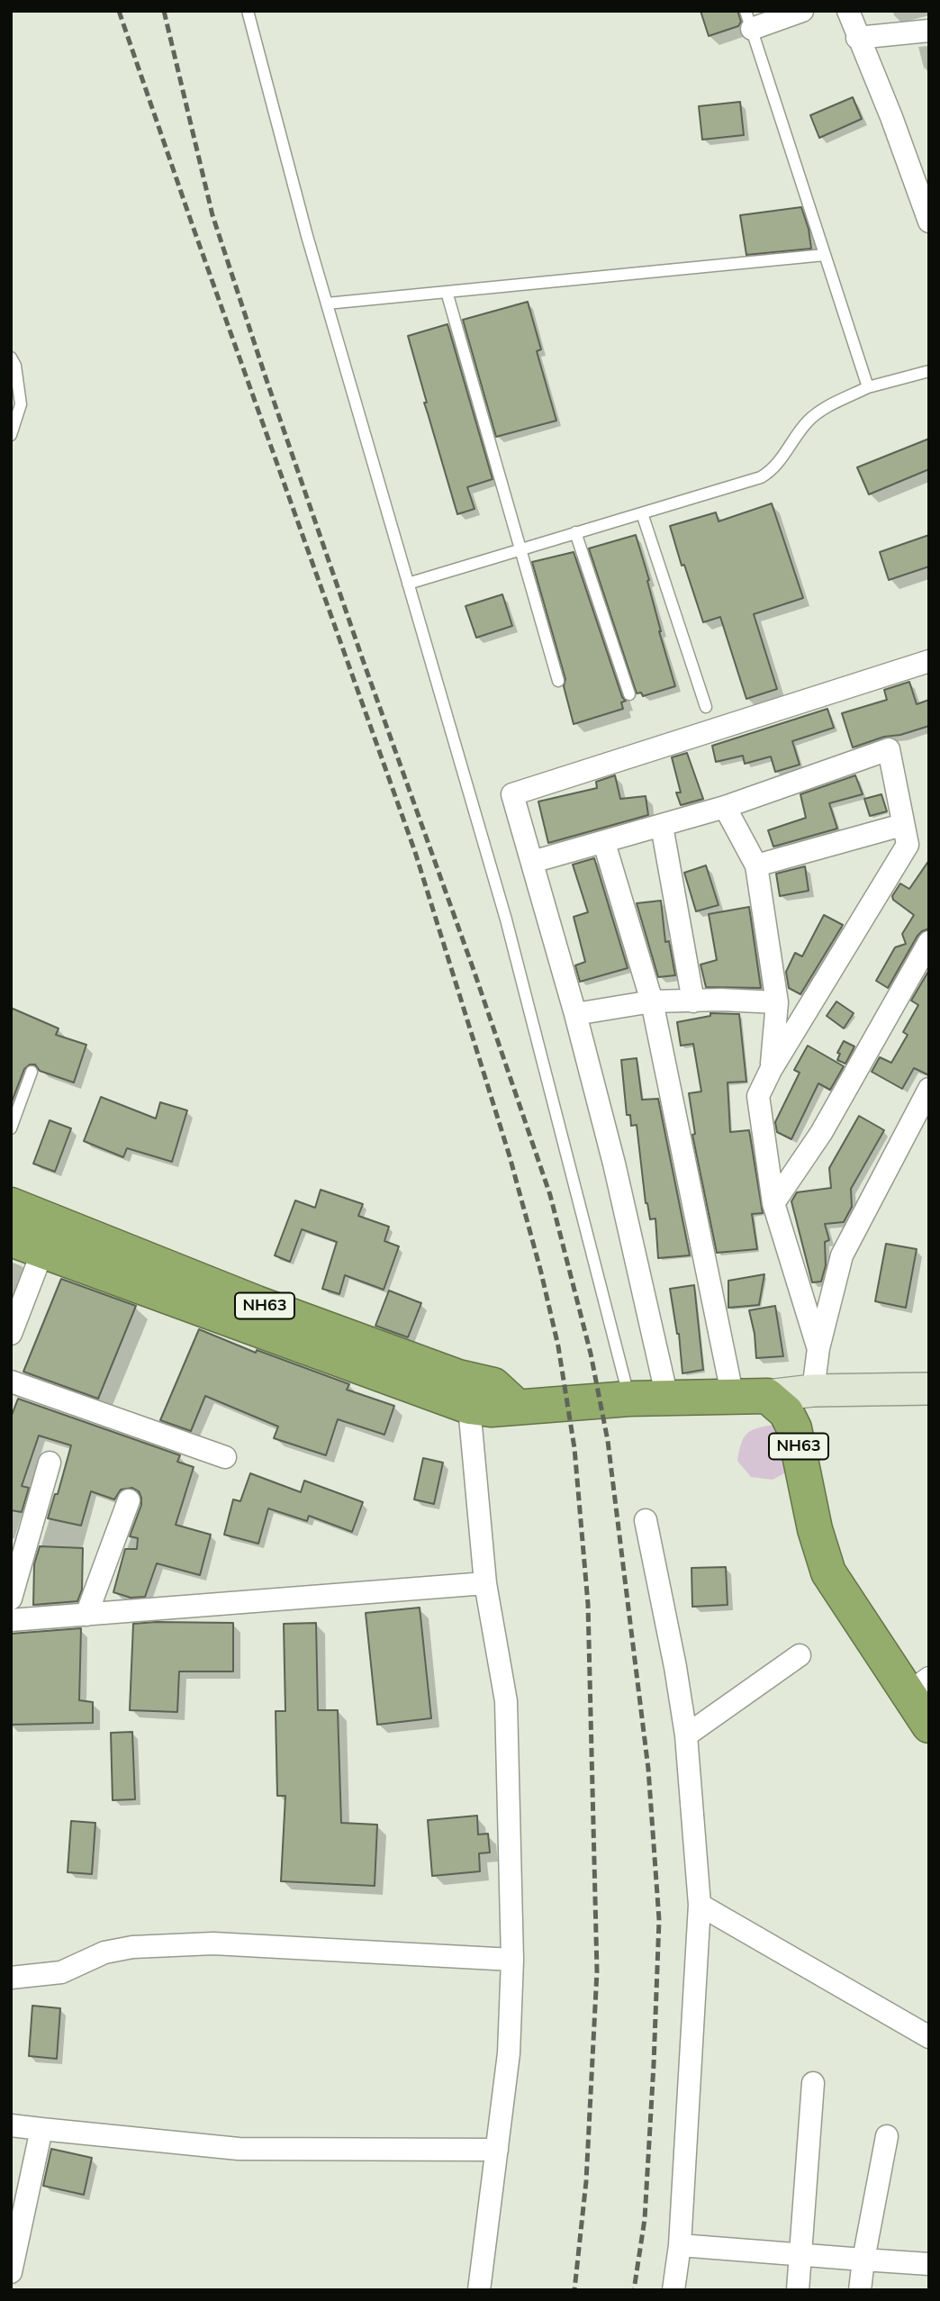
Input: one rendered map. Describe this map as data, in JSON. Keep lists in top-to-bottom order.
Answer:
{
  "streets": {
    "highway": ["NH63"]
  }
}
